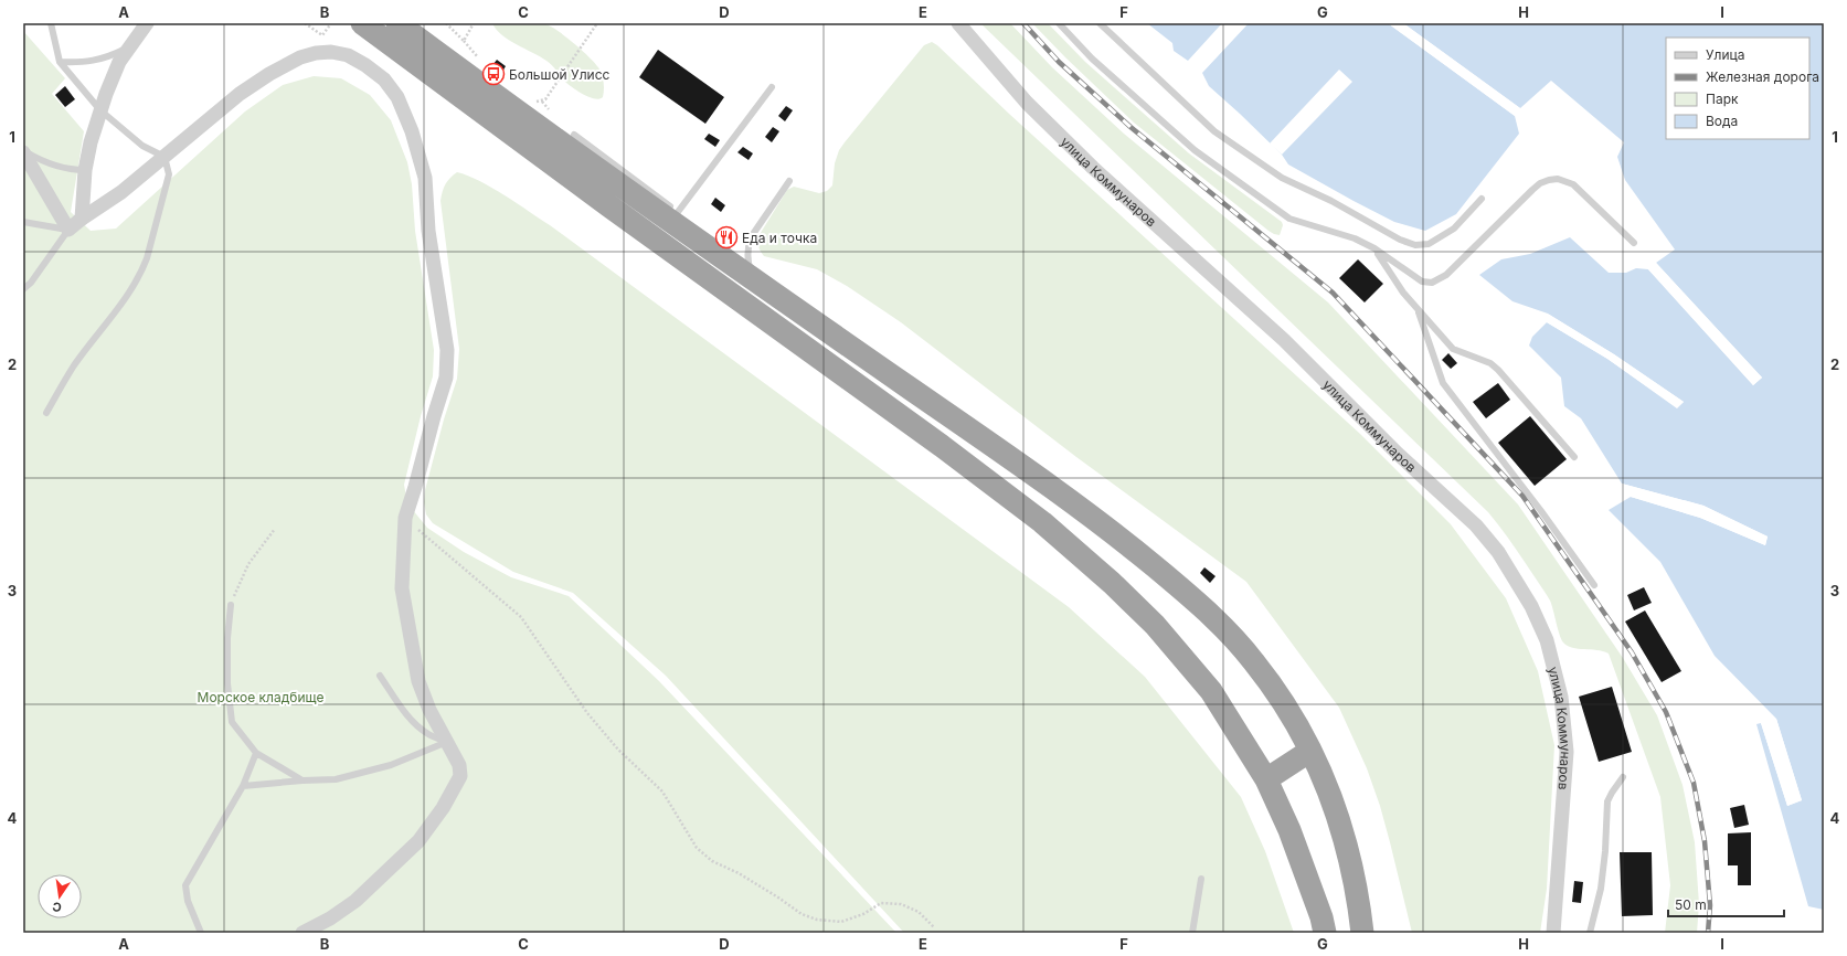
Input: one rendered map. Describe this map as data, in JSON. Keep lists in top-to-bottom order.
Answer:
{
  "streets": {
    "street": ["улица Коммунаров"]
  },
  "parks": ["Морское кладбище"],
  "places": {
    "bus stop": ["Большой Улисс"],
    "restaurant": ["Еда и точка"]
  },
  "legend": [
    "Улица",
    "Железная дорога",
    "Парк",
    "Вода"
  ],
  "scale_bar": "50 m",
  "north": "bottom",
  "grid": {
    "columns": [
      "A",
      "B",
      "C",
      "D",
      "E",
      "F",
      "G",
      "H",
      "I"
    ],
    "rows": [
      "1",
      "2",
      "3",
      "4"
    ]
  }
}
